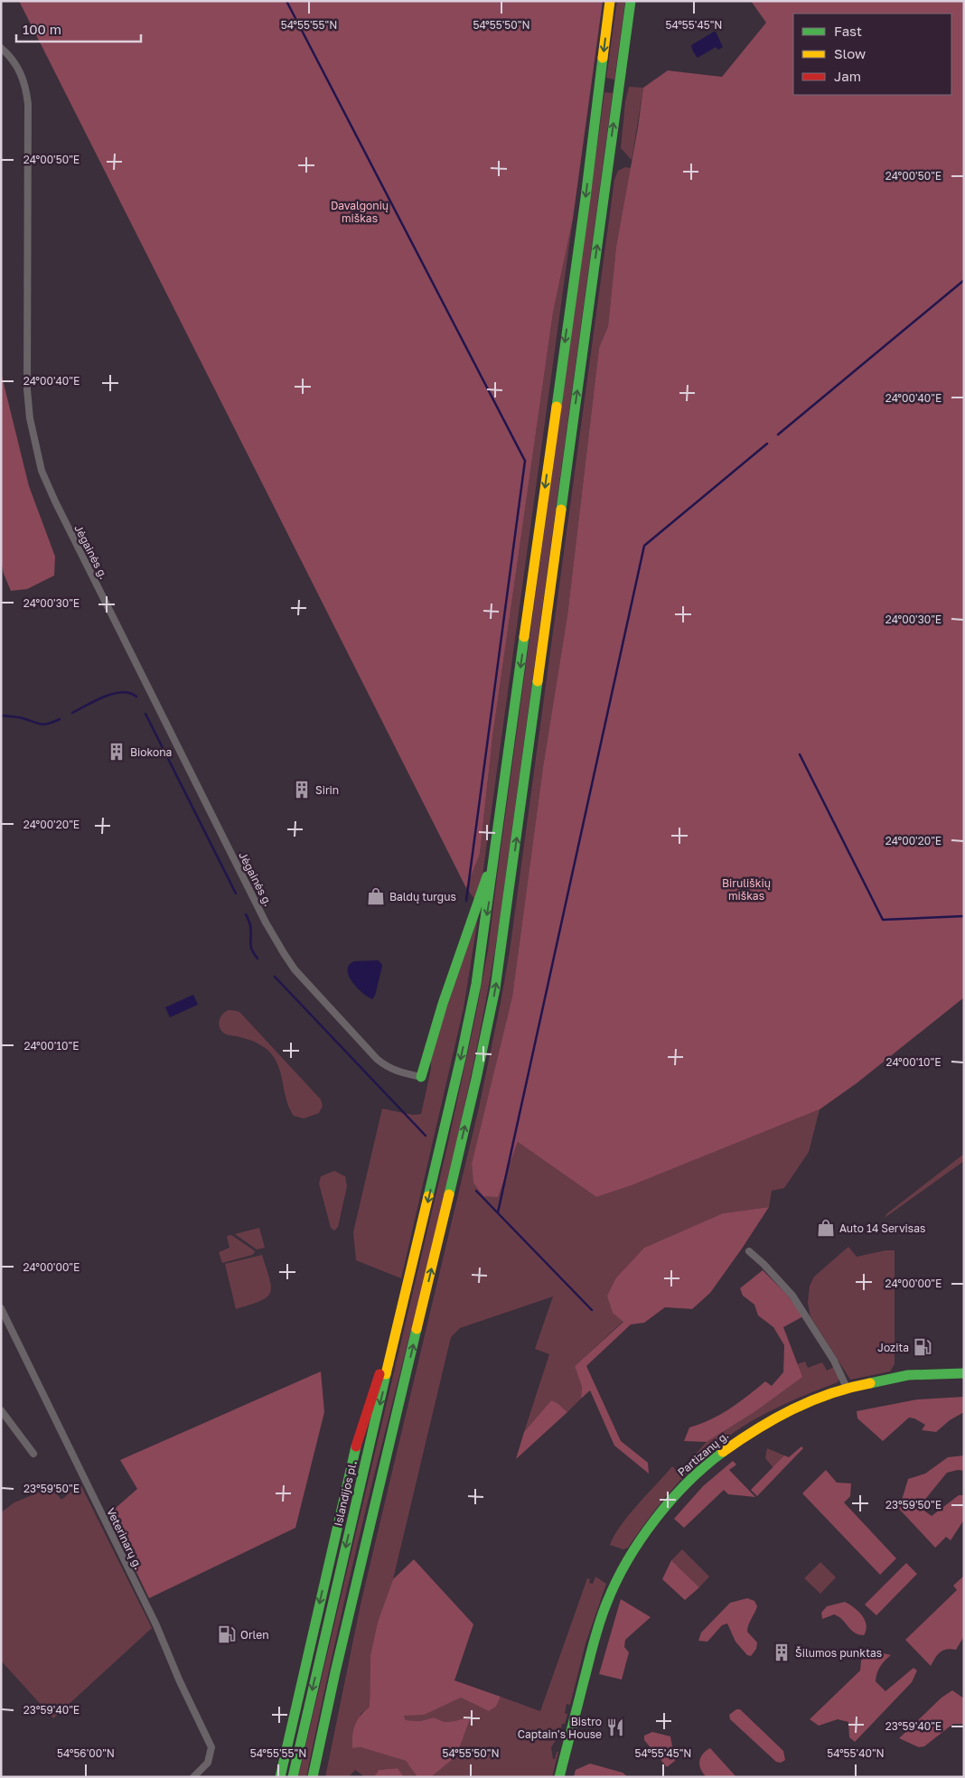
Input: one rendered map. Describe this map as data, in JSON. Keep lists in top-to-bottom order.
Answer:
{
  "streets": {
    "main road": ["Partizanų g.", "Islandijos pl."],
    "street": ["Jėgainės g.", "Veterinarų g."]
  },
  "parks": ["Davalgonių miškas", "Biruliškių miškas"],
  "places": {
    "building": ["Biokona", "Sirin", "Šilumos punktas"],
    "shop": ["Baldų turgus", "Auto 14 Servisas"],
    "fuel station": ["Jozita", "Orlen"],
    "restaurant": ["Bistro Captain's House"]
  },
  "legend": ["Fast", "Slow", "Jam"],
  "scale_bar": "100 m",
  "coordinates": [
    "54°55'55\"N",
    "54°55'50\"N",
    "54°55'45\"N",
    "24°00'50\"E",
    "24°00'40\"E",
    "24°00'30\"E",
    "24°00'20\"E",
    "24°00'10\"E",
    "24°00'00\"E",
    "23°59'50\"E",
    "23°59'40\"E",
    "54°56'00\"N",
    "54°55'40\"N"
  ]
}
